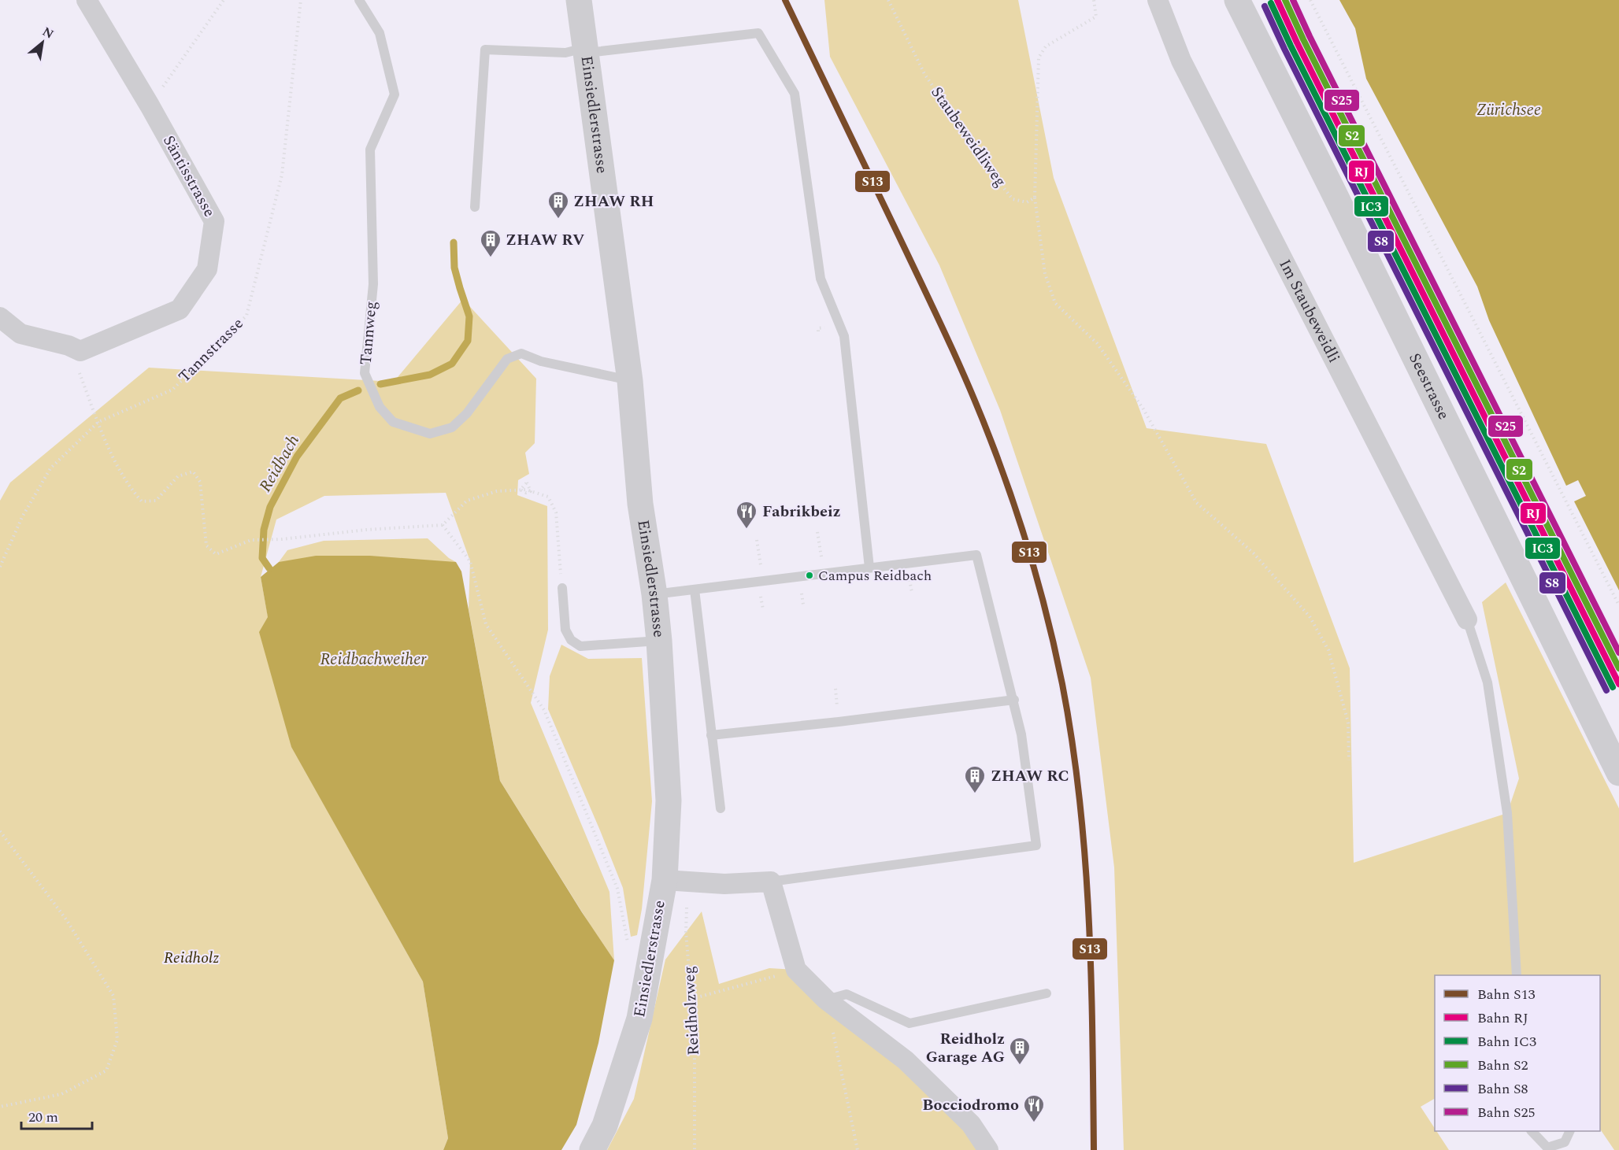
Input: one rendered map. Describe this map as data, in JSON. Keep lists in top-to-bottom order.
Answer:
{
  "streets": {
    "main road": ["Einsiedlerstrasse", "Seestrasse"],
    "street": ["Säntisstrasse", "Im Staubeweidli"],
    "lane": ["Tannweg"],
    "path": ["Staubeweidliweg", "Tannstrasse", "Reidholzweg"]
  },
  "crossings": [
    ["Einsiedlerstrasse", "Tannweg"],
    ["Einsiedlerstrasse", "Reidholzweg"]
  ],
  "water": ["Zürichsee", "Reidbach", "Reidbachweiher"],
  "parks": ["Reidholz"],
  "places": {
    "building": [
      "ZHAW RH",
      "ZHAW RV",
      "ZHAW RC",
      "Reidholz Garage AG"
    ],
    "restaurant": ["Fabrikbeiz", "Bocciodromo"],
    "other": ["Campus Reidbach"]
  },
  "lines": [
    "rail line S13",
    "rail line RJ",
    "rail line S2",
    "rail line S25",
    "rail line IC3",
    "rail line S8"
  ],
  "legend": [
    "Bahn S13",
    "Bahn RJ",
    "Bahn IC3",
    "Bahn S2",
    "Bahn S8",
    "Bahn S25"
  ],
  "scale_bar": "20 m",
  "north": "top right"
}
